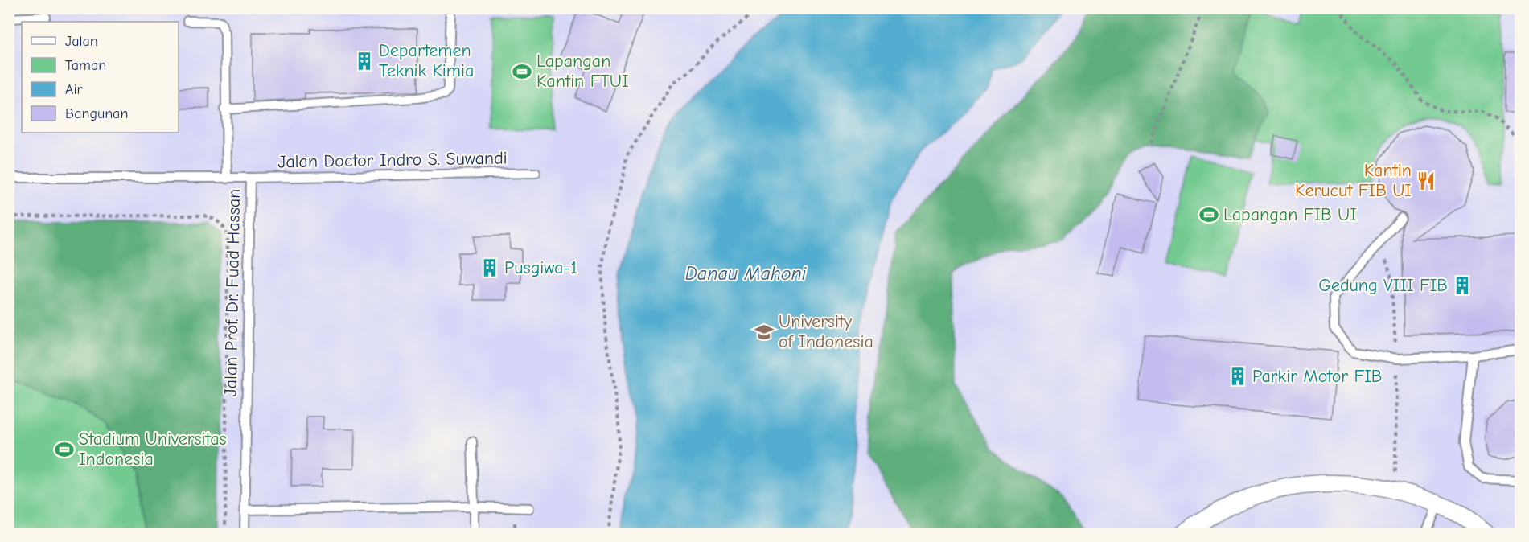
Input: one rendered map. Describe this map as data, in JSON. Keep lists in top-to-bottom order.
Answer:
{
  "streets": {
    "lane": ["Jalan Doctor Indro S. Suwandi", "Jalan Prof. Dr. Fuad Hassan"]
  },
  "crossings": [
    ["Jalan Doctor Indro S. Suwandi", "Jalan Prof. Dr. Fuad Hassan"]
  ],
  "water": ["Danau Mahoni"],
  "places": {
    "building": [
      "Departemen Teknik Kimia",
      "Pusgiwa-1",
      "Gedung VIII FIB",
      "Parkir Motor FIB"
    ],
    "sports": ["Lapangan Kantin FTUI", "Lapangan FIB UI", "Stadium Universitas Indonesia"],
    "restaurant": ["Kantin Kerucut FIB UI"],
    "school or university": ["University of Indonesia"]
  },
  "legend": [
    "Jalan",
    "Taman",
    "Air",
    "Bangunan"
  ]
}
